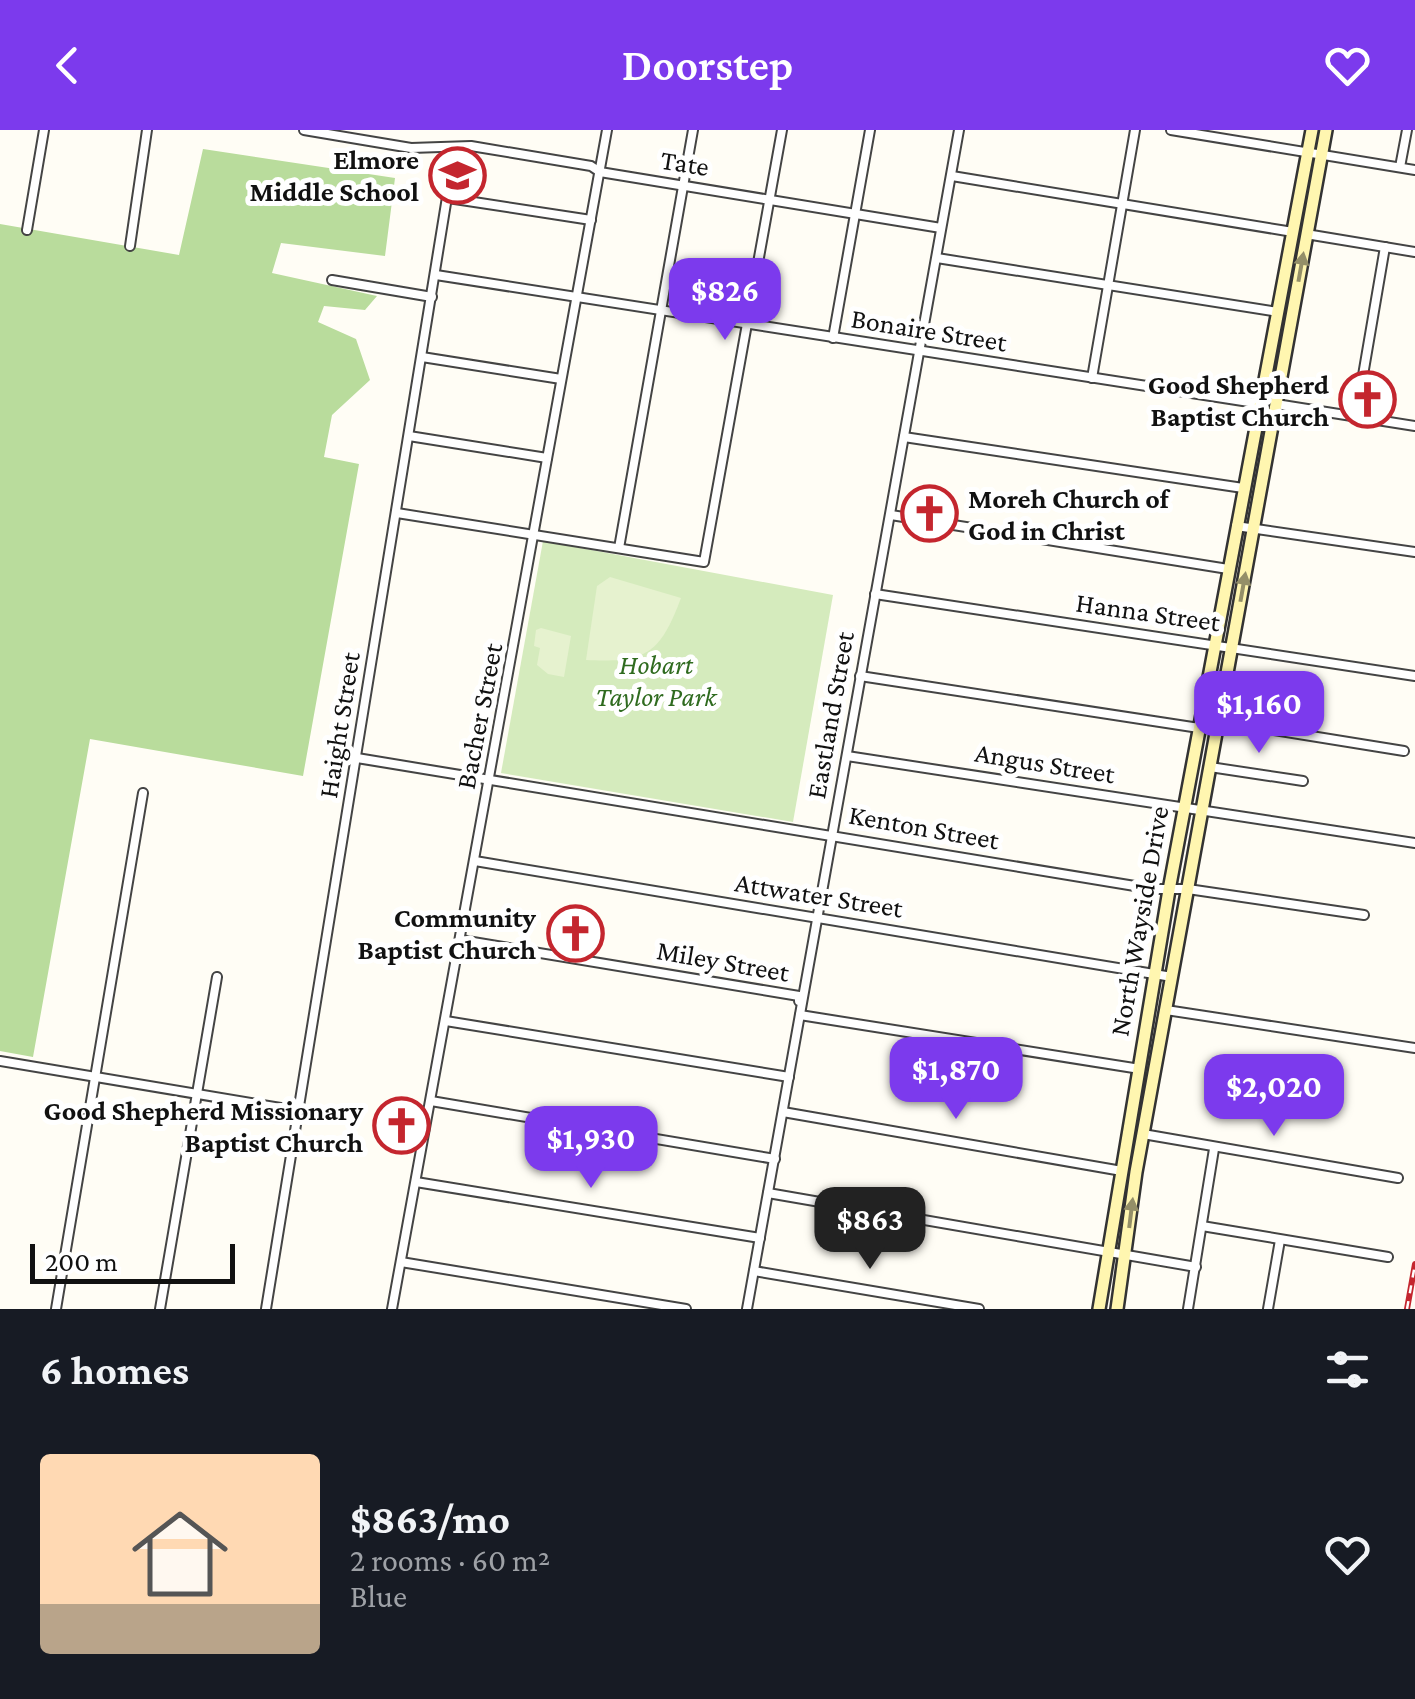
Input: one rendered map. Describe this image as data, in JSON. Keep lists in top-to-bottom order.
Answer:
{
  "streets": {
    "main road": ["North Wayside Drive"],
    "street": [
      "Tate",
      "Bonaire Street",
      "Hanna Street",
      "Eastland Street",
      "Bacher Street",
      "Haight Street",
      "Angus Street",
      "Kenton Street",
      "Attwater Street",
      "Miley Street"
    ]
  },
  "crossings": [
    ["Tate", "Eastland Street"],
    ["Tate", "Bacher Street"],
    ["Tate", "Haight Street"],
    ["Bonaire Street", "Eastland Street"],
    ["Bonaire Street", "Bacher Street"],
    ["Bonaire Street", "Haight Street"],
    ["Bonaire Street", "North Wayside Drive"],
    ["Hanna Street", "Eastland Street"],
    ["Hanna Street", "North Wayside Drive"],
    ["Eastland Street", "Angus Street"],
    ["Eastland Street", "Kenton Street"],
    ["Eastland Street", "Attwater Street"],
    ["Eastland Street", "Miley Street"],
    ["Bacher Street", "Kenton Street"],
    ["Bacher Street", "Attwater Street"],
    ["Bacher Street", "Miley Street"],
    ["Haight Street", "Kenton Street"],
    ["Angus Street", "North Wayside Drive"],
    ["Kenton Street", "North Wayside Drive"],
    ["Attwater Street", "North Wayside Drive"],
    ["North Wayside Drive", "Miley Street"]
  ],
  "parks": ["Hobart Taylor Park"],
  "places": {
    "school or university": ["Elmore Middle School"],
    "church": [
      "Good Shepherd Baptist Church",
      "Moreh Church of God in Christ",
      "Community Baptist Church",
      "Good Shepherd Missionary Baptist Church"
    ]
  },
  "scale_bar": "200 m",
  "page": {
    "header": "Doorstep",
    "price": [
      "$826",
      "$1,160",
      "$1,870",
      "$2,020",
      "$1,930",
      "$863"
    ],
    "scale": "200 m",
    "heading": "6 homes",
    "list": [
      {
        "name": "$863/mo",
        "note": "2 rooms · 60 m² · Blue"
      }
    ]
  }
}
